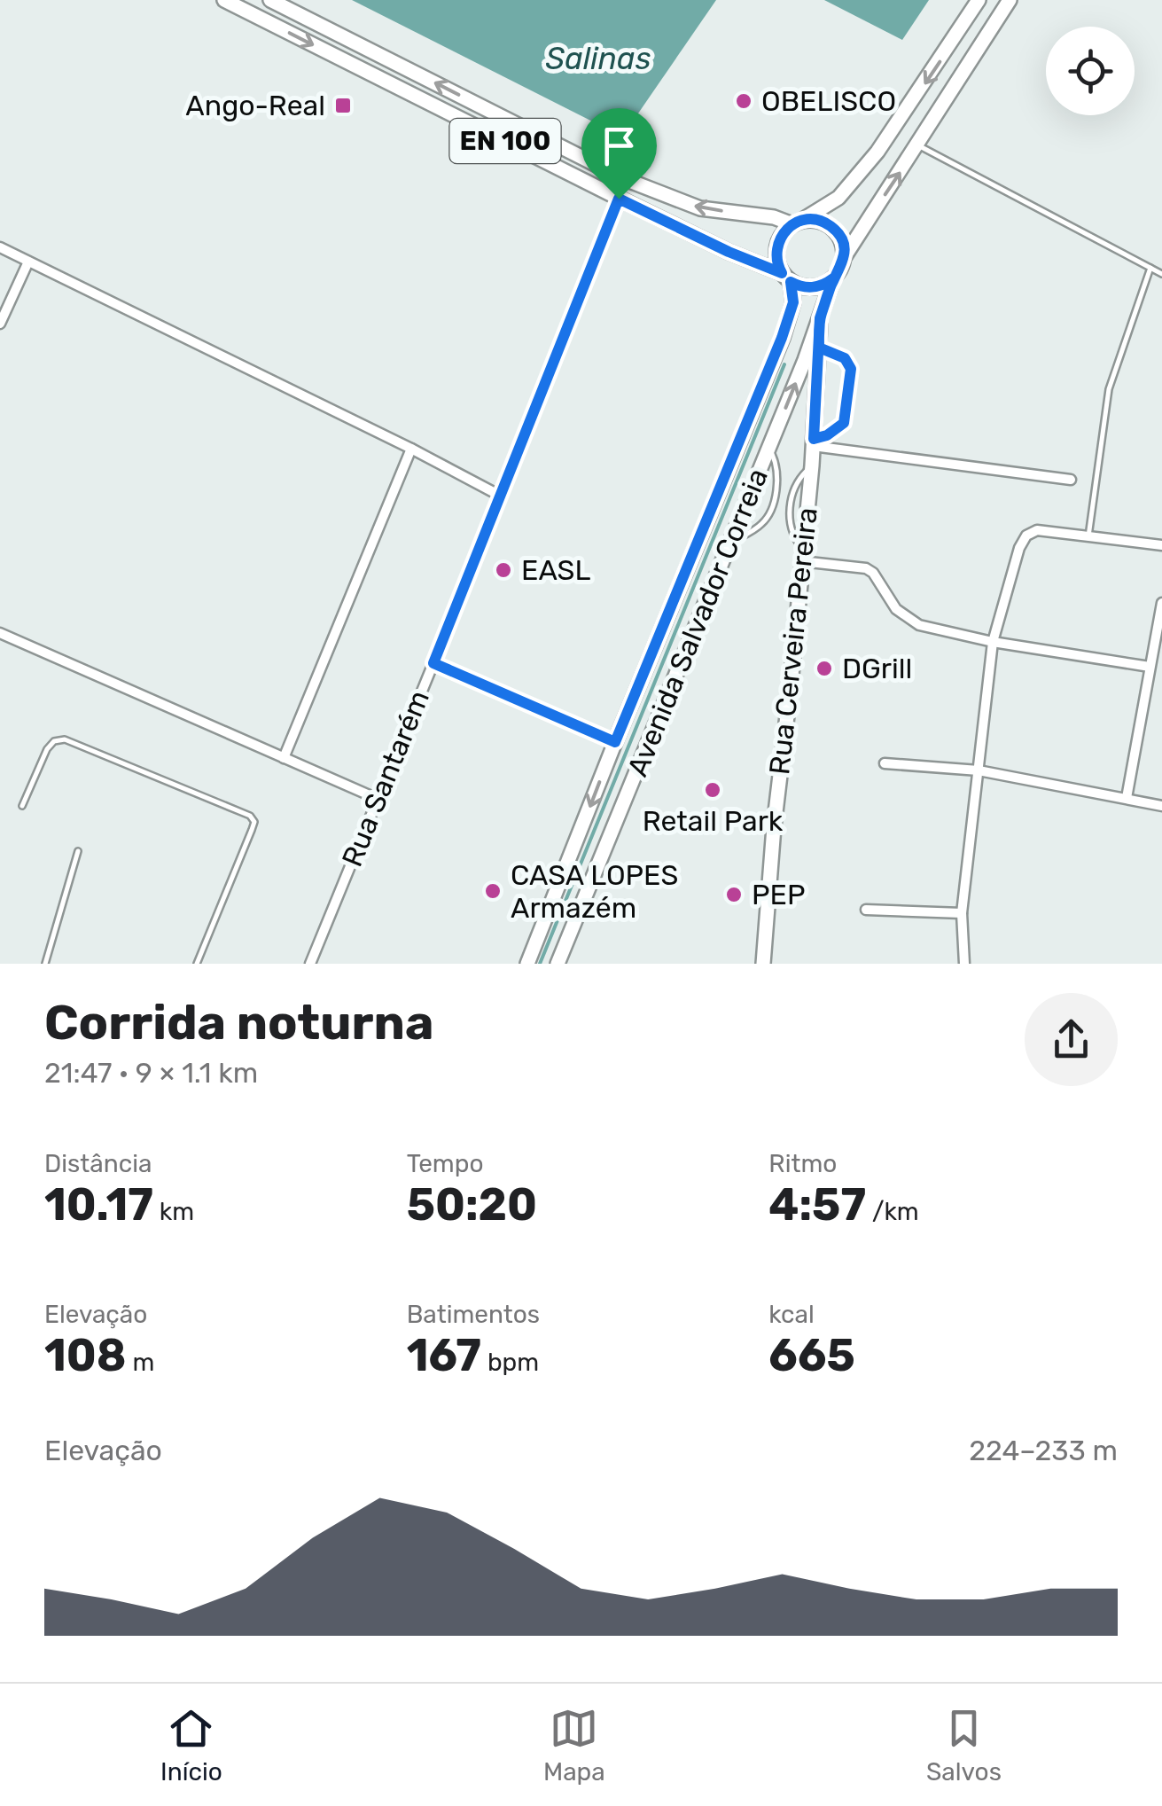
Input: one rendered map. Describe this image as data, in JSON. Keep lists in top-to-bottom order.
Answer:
{
  "streets": {
    "main road": ["EN 100", "Avenida Salvador Correia", "Rua Cerveira Pereira"],
    "street": ["Rua Santarém"]
  },
  "crossings": [
    ["EN 100", "Avenida Salvador Correia"],
    ["EN 100", "Rua Santarém"],
    ["Avenida Salvador Correia", "Rua Cerveira Pereira"]
  ],
  "water": ["Salinas"],
  "places": {
    "other": [
      "OBELISCO",
      "EASL",
      "DGrill",
      "Retail Park",
      "CASA LOPES Armazém",
      "PEP"
    ],
    "transit": ["Ango-Real"]
  },
  "page": {
    "heading": ["Corrida noturna", "21:47 · 9 × 1.1 km"],
    "stats": [
      ["Distância", "10.17 km"],
      ["Tempo", "50:20"],
      ["Ritmo", "4:57 /km"],
      ["Elevação", "108 m"],
      ["Batimentos", "167 bpm"],
      ["kcal", "665"]
    ],
    "chart": ["Elevação", "224–233 m"],
    "tabs": ["Início", "Mapa", "Salvos"]
  }
}
